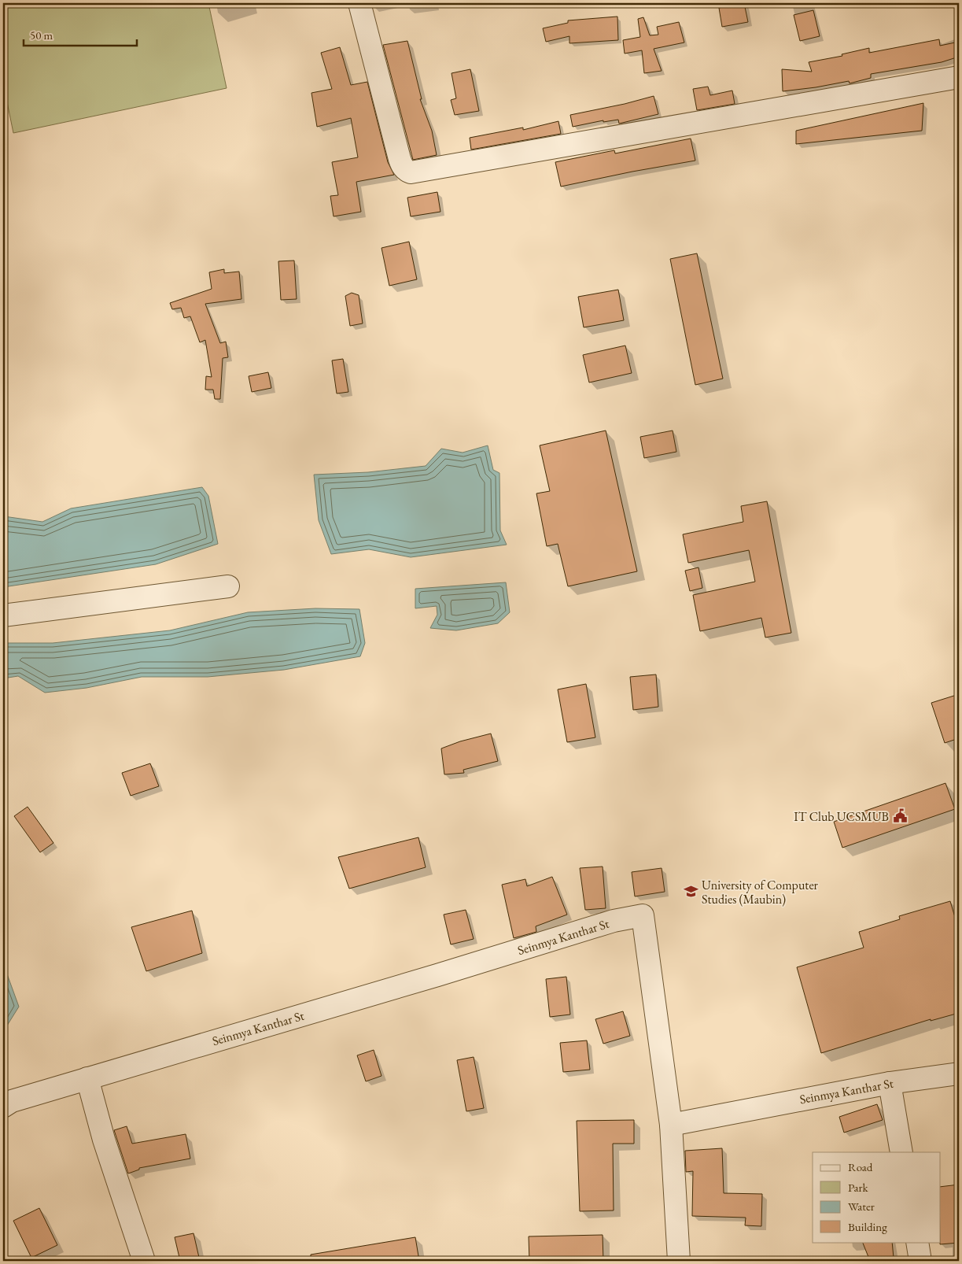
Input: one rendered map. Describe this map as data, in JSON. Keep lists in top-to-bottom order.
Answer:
{
  "streets": {
    "street": ["Seinmya Kanthar St"]
  },
  "places": {
    "public building": ["IT Club UCSMUB"],
    "school or university": ["University of Computer Studies (Maubin)"]
  },
  "legend": [
    "Road",
    "Park",
    "Water",
    "Building"
  ],
  "scale_bar": "50 m"
}
